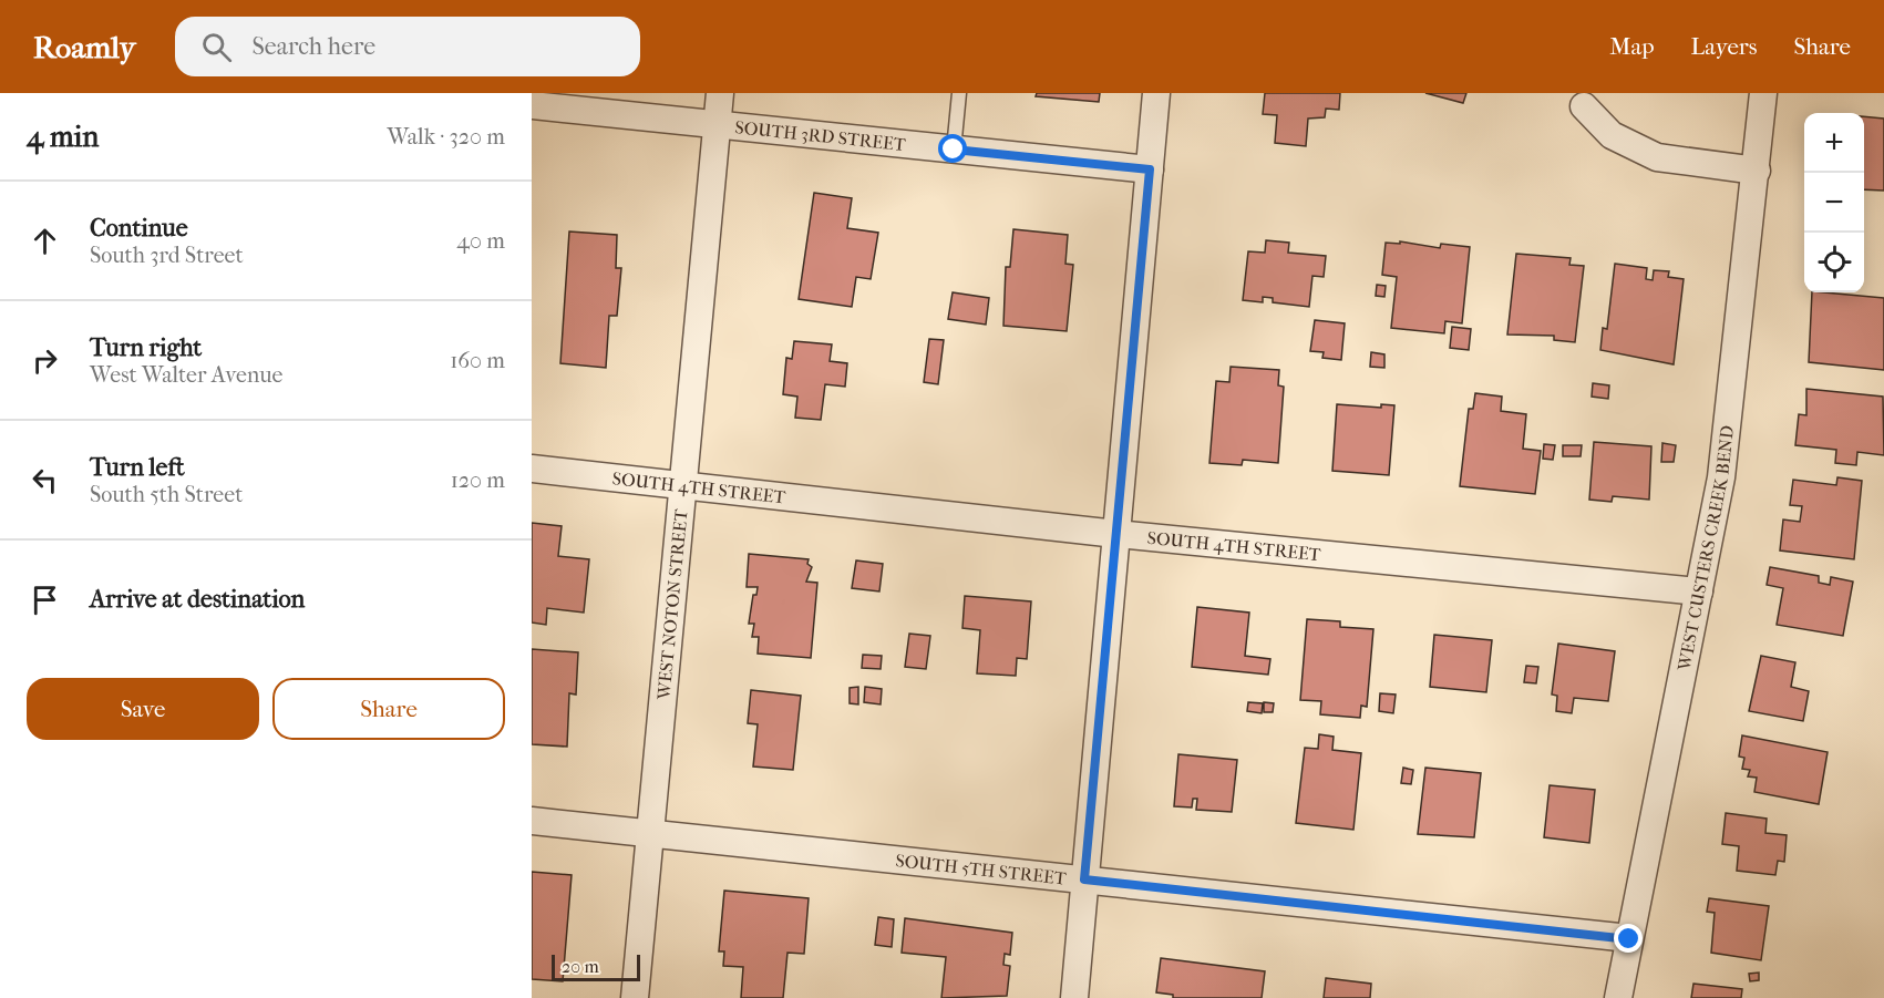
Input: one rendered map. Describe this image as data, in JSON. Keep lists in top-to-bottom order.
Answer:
{
  "streets": {
    "street": [
      "SOUTH 3RD STREET",
      "SOUTH 4TH STREET",
      "WEST CUSTERS CREEK BEND",
      "WEST NOTON STREET",
      "SOUTH 5TH STREET"
    ]
  },
  "crossings": [
    ["SOUTH 3RD STREET", "WEST NOTON STREET"],
    ["SOUTH 4TH STREET", "WEST CUSTERS CREEK BEND"],
    ["SOUTH 4TH STREET", "WEST NOTON STREET"],
    ["WEST CUSTERS CREEK BEND", "SOUTH 5TH STREET"],
    ["WEST NOTON STREET", "SOUTH 5TH STREET"]
  ],
  "scale_bar": "20 m",
  "page": {
    "header": "Roamly",
    "search": "Search here",
    "nav": ["Map", "Layers", "Share"],
    "heading": ["4 min", "Walk · 320 m"],
    "map_buttons": ["+", "−"],
    "list": [
      ["Continue", "South 3rd Street", "40 m"],
      ["Turn right", "West Walter Avenue", "160 m"],
      ["Turn left", "South 5th Street", "120 m"],
      "Arrive at destination"
    ],
    "buttons": ["Save", "Share"],
    "scale": "20 m"
  }
}
